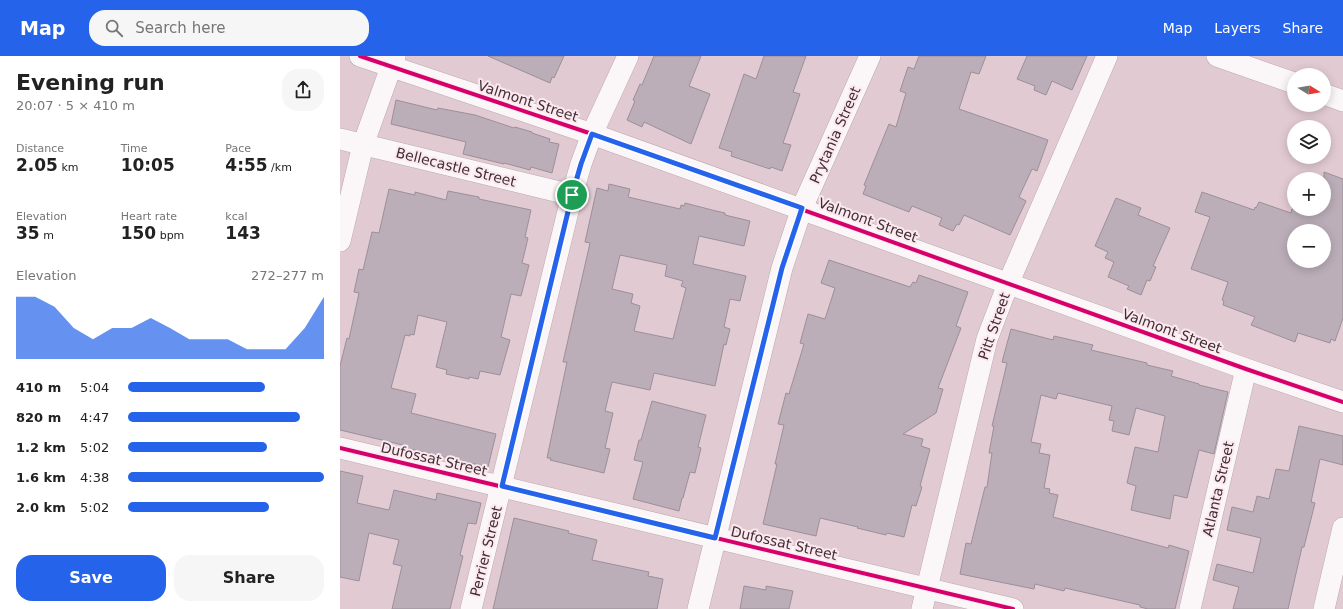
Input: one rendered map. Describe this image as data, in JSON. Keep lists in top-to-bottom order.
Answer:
{
  "streets": {
    "street": [
      "Valmont Street",
      "Prytania Street",
      "Bellecastle Street",
      "Pitt Street",
      "Dufossat Street",
      "Atlanta Street",
      "Perrier Street"
    ]
  },
  "crossings": [
    ["Valmont Street", "Prytania Street"],
    ["Valmont Street", "Pitt Street"],
    ["Valmont Street", "Atlanta Street"],
    ["Valmont Street", "Perrier Street"],
    ["Prytania Street", "Dufossat Street"],
    ["Bellecastle Street", "Perrier Street"],
    ["Pitt Street", "Dufossat Street"],
    ["Dufossat Street", "Perrier Street"]
  ],
  "north": "right",
  "page": {
    "header": "Map",
    "search": "Search here",
    "nav": ["Map", "Layers", "Share"],
    "heading": ["Evening run", "20:07 · 5 × 410 m"],
    "map_buttons": ["+", "−"],
    "stats": [
      ["Distance", "2.05 km"],
      ["Time", "10:05"],
      ["Pace", "4:55 /km"],
      ["Elevation", "35 m"],
      ["Heart rate", "150 bpm"],
      ["kcal", "143"]
    ],
    "chart": ["Elevation", "272–277 m"],
    "list": [
      {
        "name": "410 m",
        "note": "5:04"
      },
      {
        "name": "820 m",
        "note": "4:47"
      },
      {
        "name": "1.2 km",
        "note": "5:02"
      },
      {
        "name": "1.6 km",
        "note": "4:38"
      },
      {
        "name": "2.0 km",
        "note": "5:02"
      }
    ],
    "buttons": ["Save", "Share"]
  }
}
